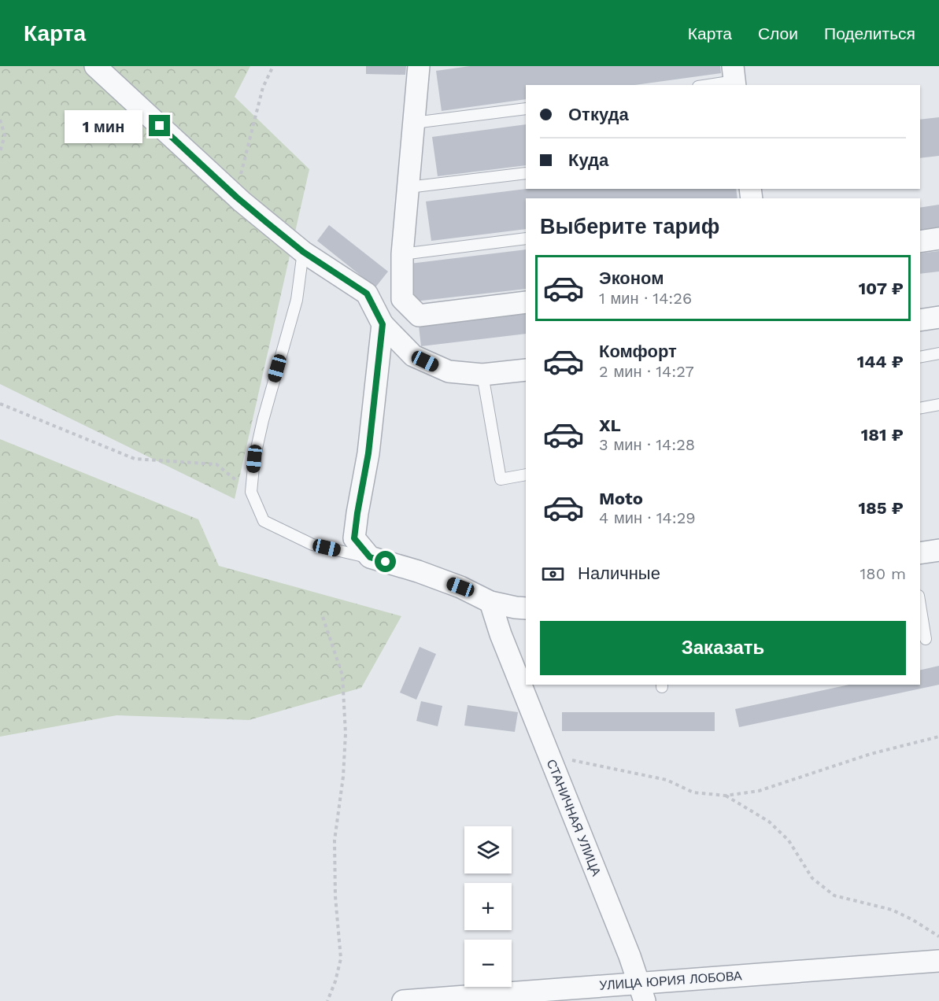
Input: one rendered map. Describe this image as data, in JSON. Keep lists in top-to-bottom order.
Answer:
{
  "streets": {
    "street": ["СТАНИЧНАЯ УЛИЦА", "УЛИЦА ЮРИЯ ЛОБОВА"]
  },
  "crossings": [
    ["СТАНИЧНАЯ УЛИЦА", "УЛИЦА ЮРИЯ ЛОБОВА"]
  ],
  "page": {
    "header": "Карта",
    "nav": ["Карта", "Слои", "Поделиться"],
    "banner": ["Откуда", "Куда"],
    "bubble": "1 мин",
    "heading": "Выберите тариф",
    "list": [
      {
        "name": "Эконом",
        "note": "1 мин · 14:26",
        "value": "107 ₽"
      },
      {
        "name": "Комфорт",
        "note": "2 мин · 14:27",
        "value": "144 ₽"
      },
      {
        "name": "XL",
        "note": "3 мин · 14:28",
        "value": "181 ₽"
      },
      {
        "name": "Moto",
        "note": "4 мин · 14:29",
        "value": "185 ₽"
      }
    ],
    "pay": ["Наличные", "180 m"],
    "buttons": "Заказать",
    "map_buttons": ["+", "−"]
  }
}
